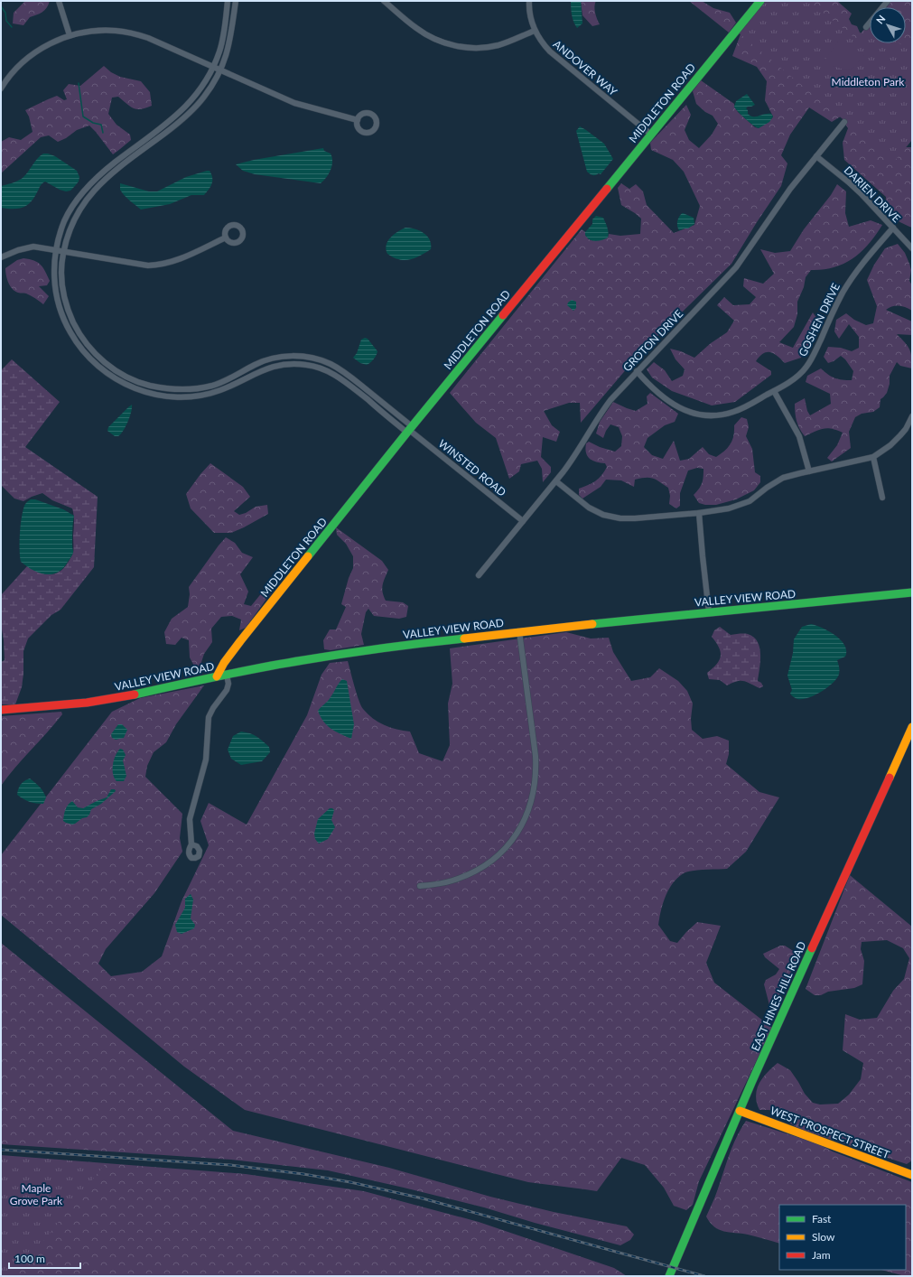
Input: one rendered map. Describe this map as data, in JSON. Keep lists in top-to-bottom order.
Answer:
{
  "streets": {
    "street": [
      "ANDOVER WAY",
      "MIDDLETON ROAD",
      "DARIEN DRIVE",
      "GOSHEN DRIVE",
      "GROTON DRIVE",
      "WINSTED ROAD",
      "VALLEY VIEW ROAD",
      "EAST HINES HILL ROAD",
      "WEST PROSPECT STREET"
    ]
  },
  "crossings": [
    ["ANDOVER WAY", "MIDDLETON ROAD"],
    ["MIDDLETON ROAD", "WINSTED ROAD"],
    ["MIDDLETON ROAD", "VALLEY VIEW ROAD"],
    ["DARIEN DRIVE", "GOSHEN DRIVE"],
    ["DARIEN DRIVE", "GROTON DRIVE"],
    ["GOSHEN DRIVE", "GROTON DRIVE"],
    ["GROTON DRIVE", "WINSTED ROAD"],
    ["EAST HINES HILL ROAD", "WEST PROSPECT STREET"]
  ],
  "parks": ["Middleton Park", "Maple Grove Park"],
  "legend": ["Fast", "Slow", "Jam"],
  "scale_bar": "100 m",
  "north": "top left"
}
